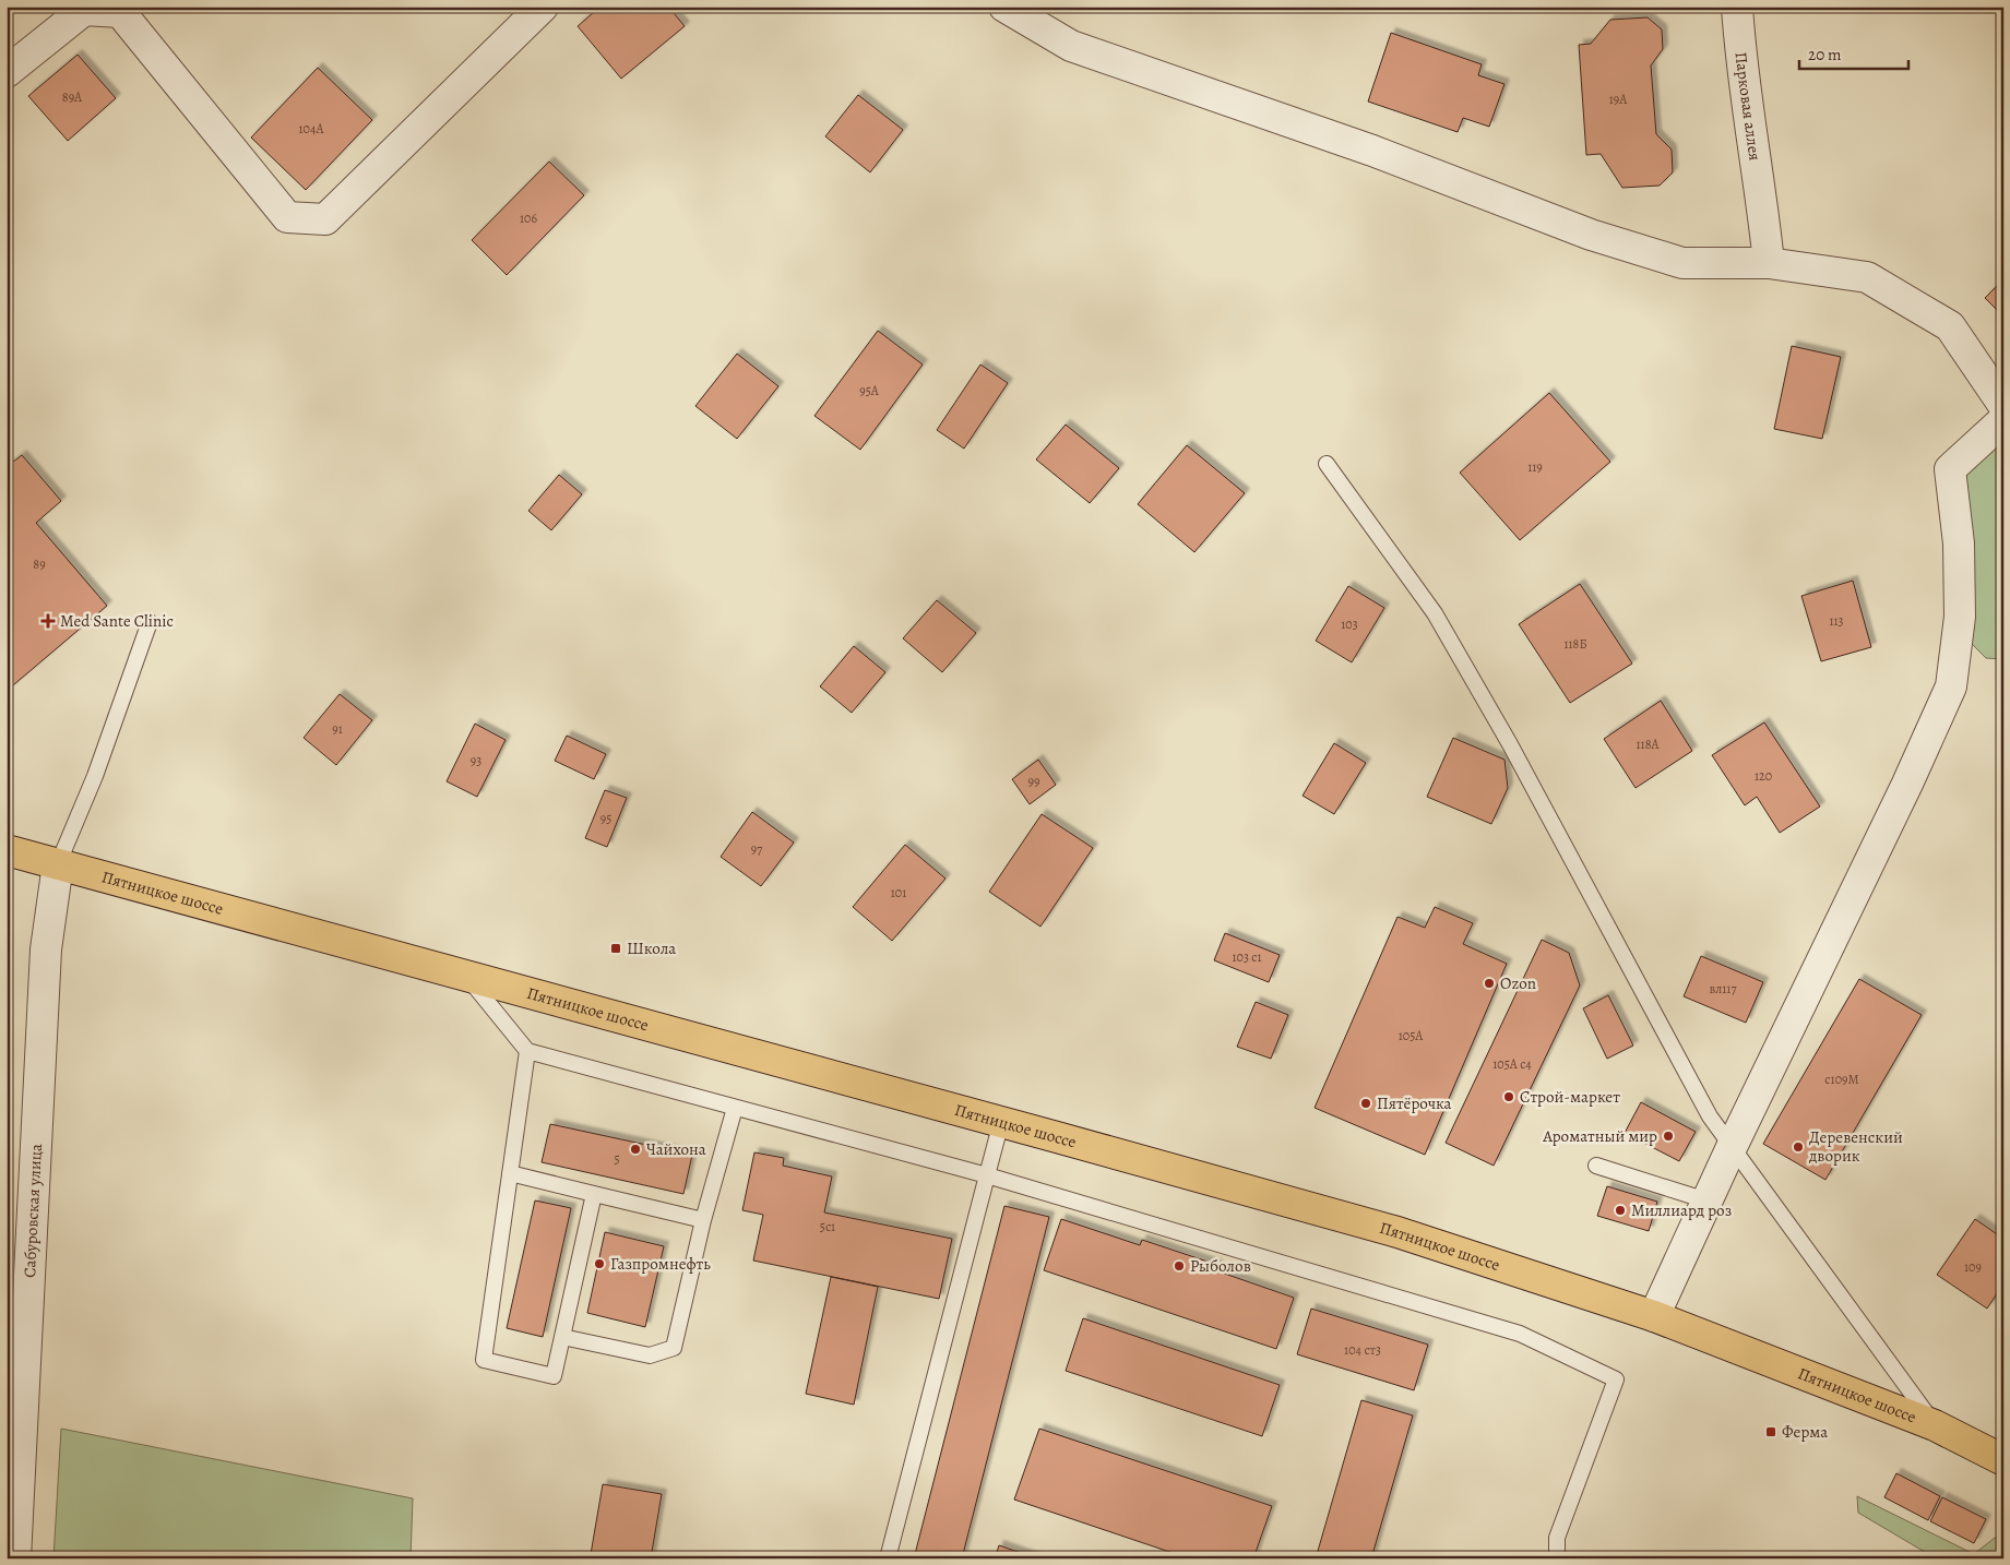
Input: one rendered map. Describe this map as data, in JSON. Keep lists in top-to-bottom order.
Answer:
{
  "streets": {
    "main road": ["Пятницкое шоссе"],
    "street": ["Парковая аллея", "Сабуровская улица"]
  },
  "crossings": [
    ["Пятницкое шоссе", "Сабуровская улица"]
  ],
  "places": {
    "health": ["Med Sante Clinic"],
    "transit": ["Школа", "Ферма"],
    "other": [
      "Ozon",
      "Строй-маркет",
      "Пятёрочка",
      "Ароматный мир",
      "Деревенский дворик",
      "Чайхона",
      "Миллиард роз",
      "Газпромнефть",
      "Рыболов"
    ]
  },
  "house_numbers": [
    "89А",
    "19А",
    "104А",
    "106",
    "95А",
    "119",
    "89",
    "113",
    "103",
    "118Б",
    "91",
    "118А",
    "93",
    "120",
    "99",
    "95",
    "97",
    "101",
    "103 c1",
    "вл117",
    "105А",
    "105А c4",
    "с109M",
    "5",
    "5с1",
    "109",
    "104 ст3"
  ],
  "scale_bar": "20 m"
}
